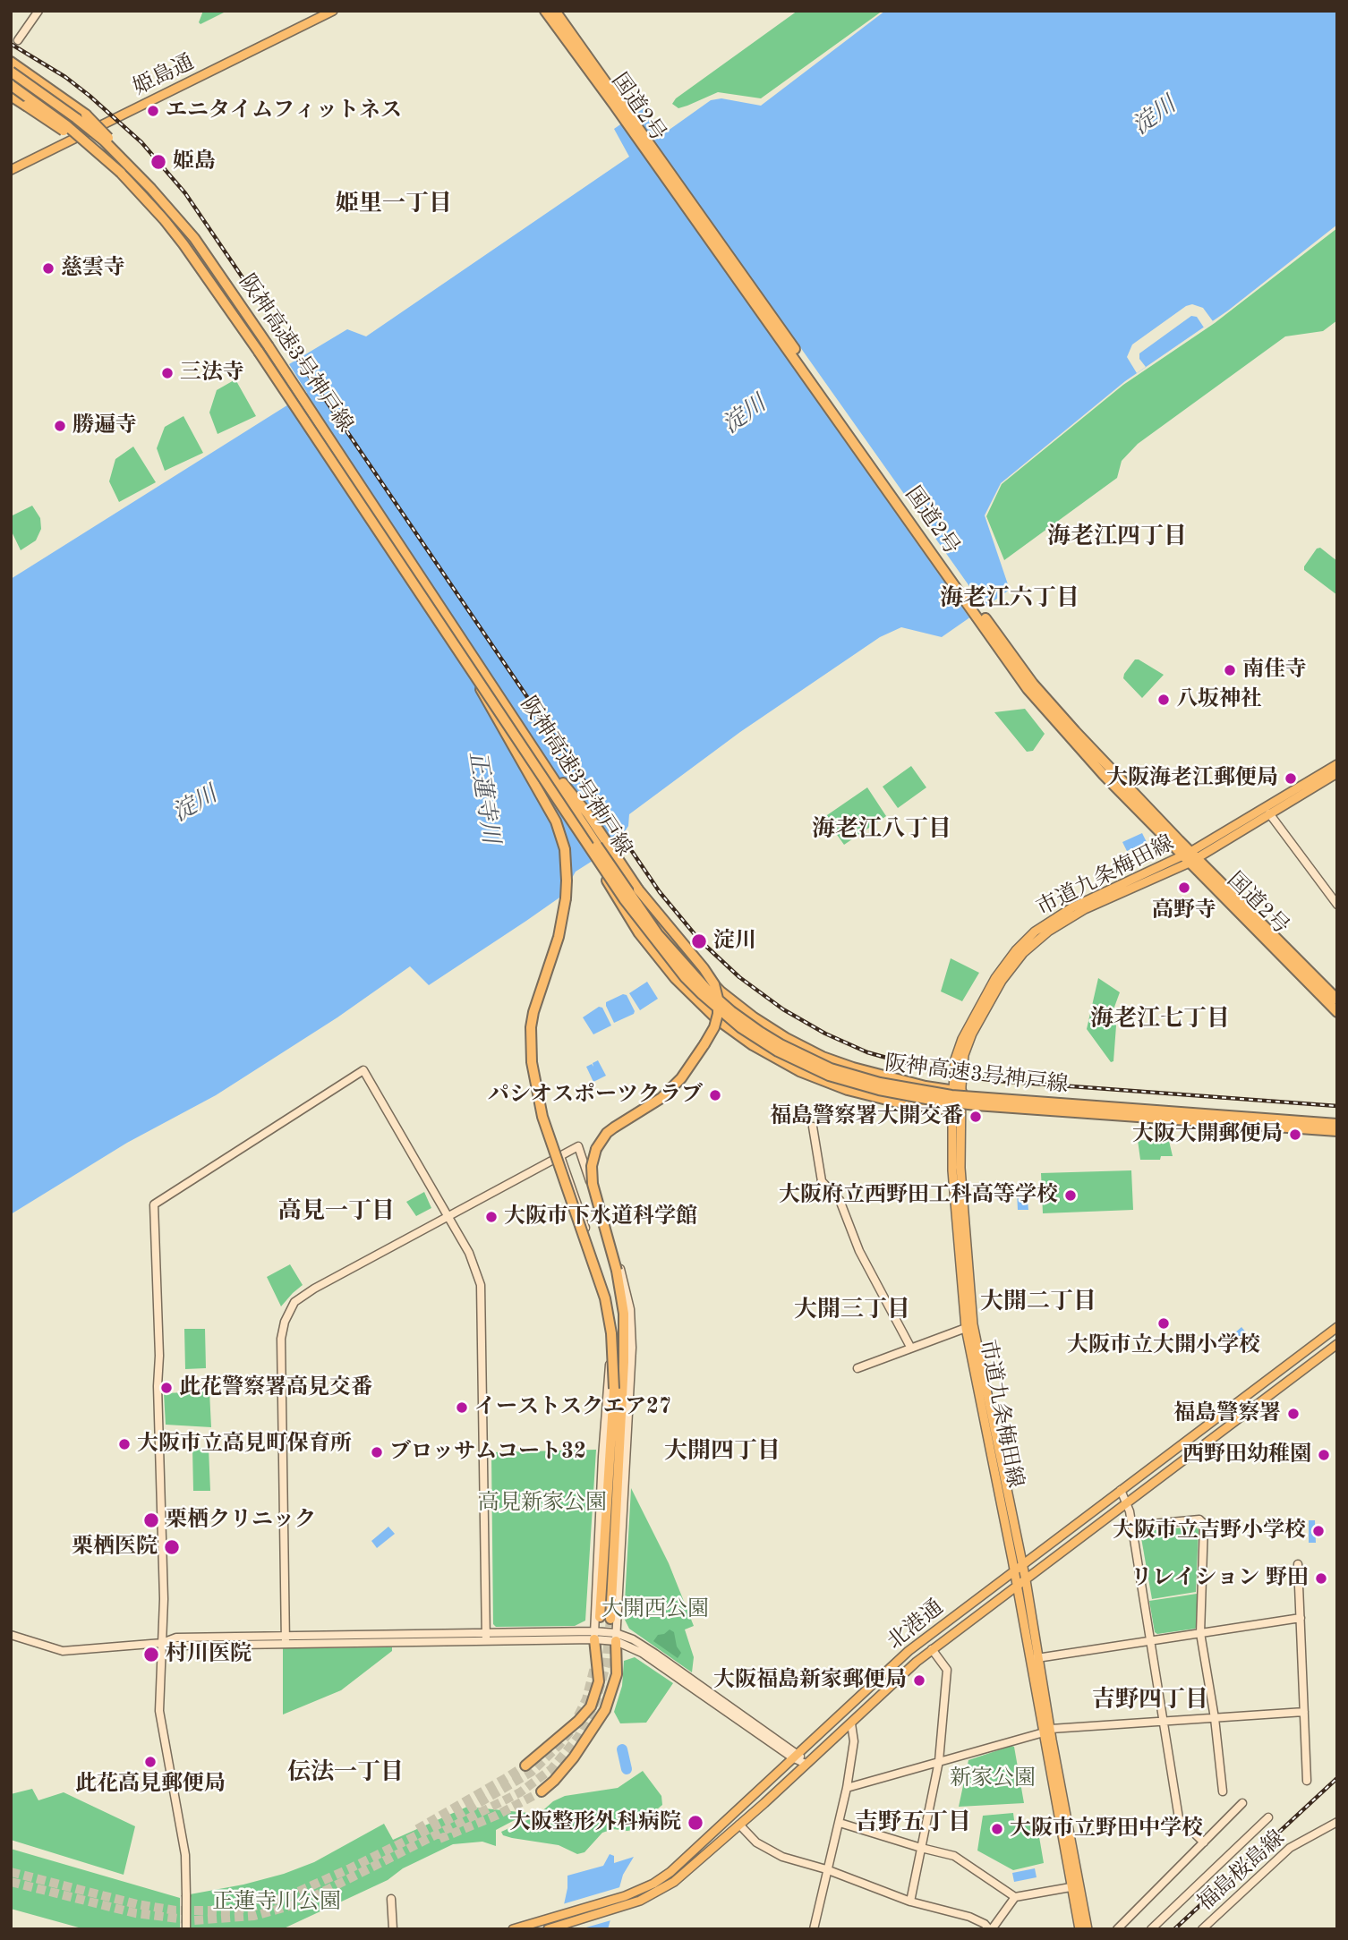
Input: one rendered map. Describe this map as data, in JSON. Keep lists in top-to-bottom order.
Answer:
{
  "streets": {
    "highway": ["国道2号", "阪神高速3号神戸線"],
    "main road": ["姫島通", "市道九条梅田線", "北港通"],
    "street": ["福島桜島線"]
  },
  "crossings": [
    ["国道2号", "市道九条梅田線"],
    ["市道九条梅田線", "北港通"]
  ],
  "districts": [
    "姫里一丁目",
    "海老江四丁目",
    "海老江六丁目",
    "海老江八丁目",
    "海老江七丁目",
    "高見一丁目",
    "大開二丁目",
    "大開三丁目",
    "大開四丁目",
    "吉野四丁目",
    "伝法一丁目",
    "吉野五丁目"
  ],
  "water": ["淀川", "正蓮寺川"],
  "parks": [
    "高見新家公園",
    "大開西公園",
    "新家公園",
    "正蓮寺川公園"
  ],
  "places": [
    "エニタイムフィットネス",
    "姫島",
    "慈雲寺",
    "三法寺",
    "勝遍寺",
    "南佳寺",
    "八坂神社",
    "大阪海老江郵便局",
    "高野寺",
    "淀川",
    "パシオスポーツクラブ",
    "福島警察署大開交番",
    "大阪大開郵便局",
    "大阪府立西野田工科高等学校",
    "大阪市下水道科学館",
    "大阪市立大開小学校",
    "此花警察署高見交番",
    "イーストスクエア27",
    "福島警察署",
    "大阪市立高見町保育所",
    "ブロッサムコート32",
    "西野田幼稚園",
    "栗栖クリニック",
    "大阪市立吉野小学校",
    "栗栖医院",
    "リレイション 野田",
    "村川医院",
    "大阪福島新家郵便局",
    "此花高見郵便局",
    "大阪整形外科病院",
    "大阪市立野田中学校"
  ]
}
